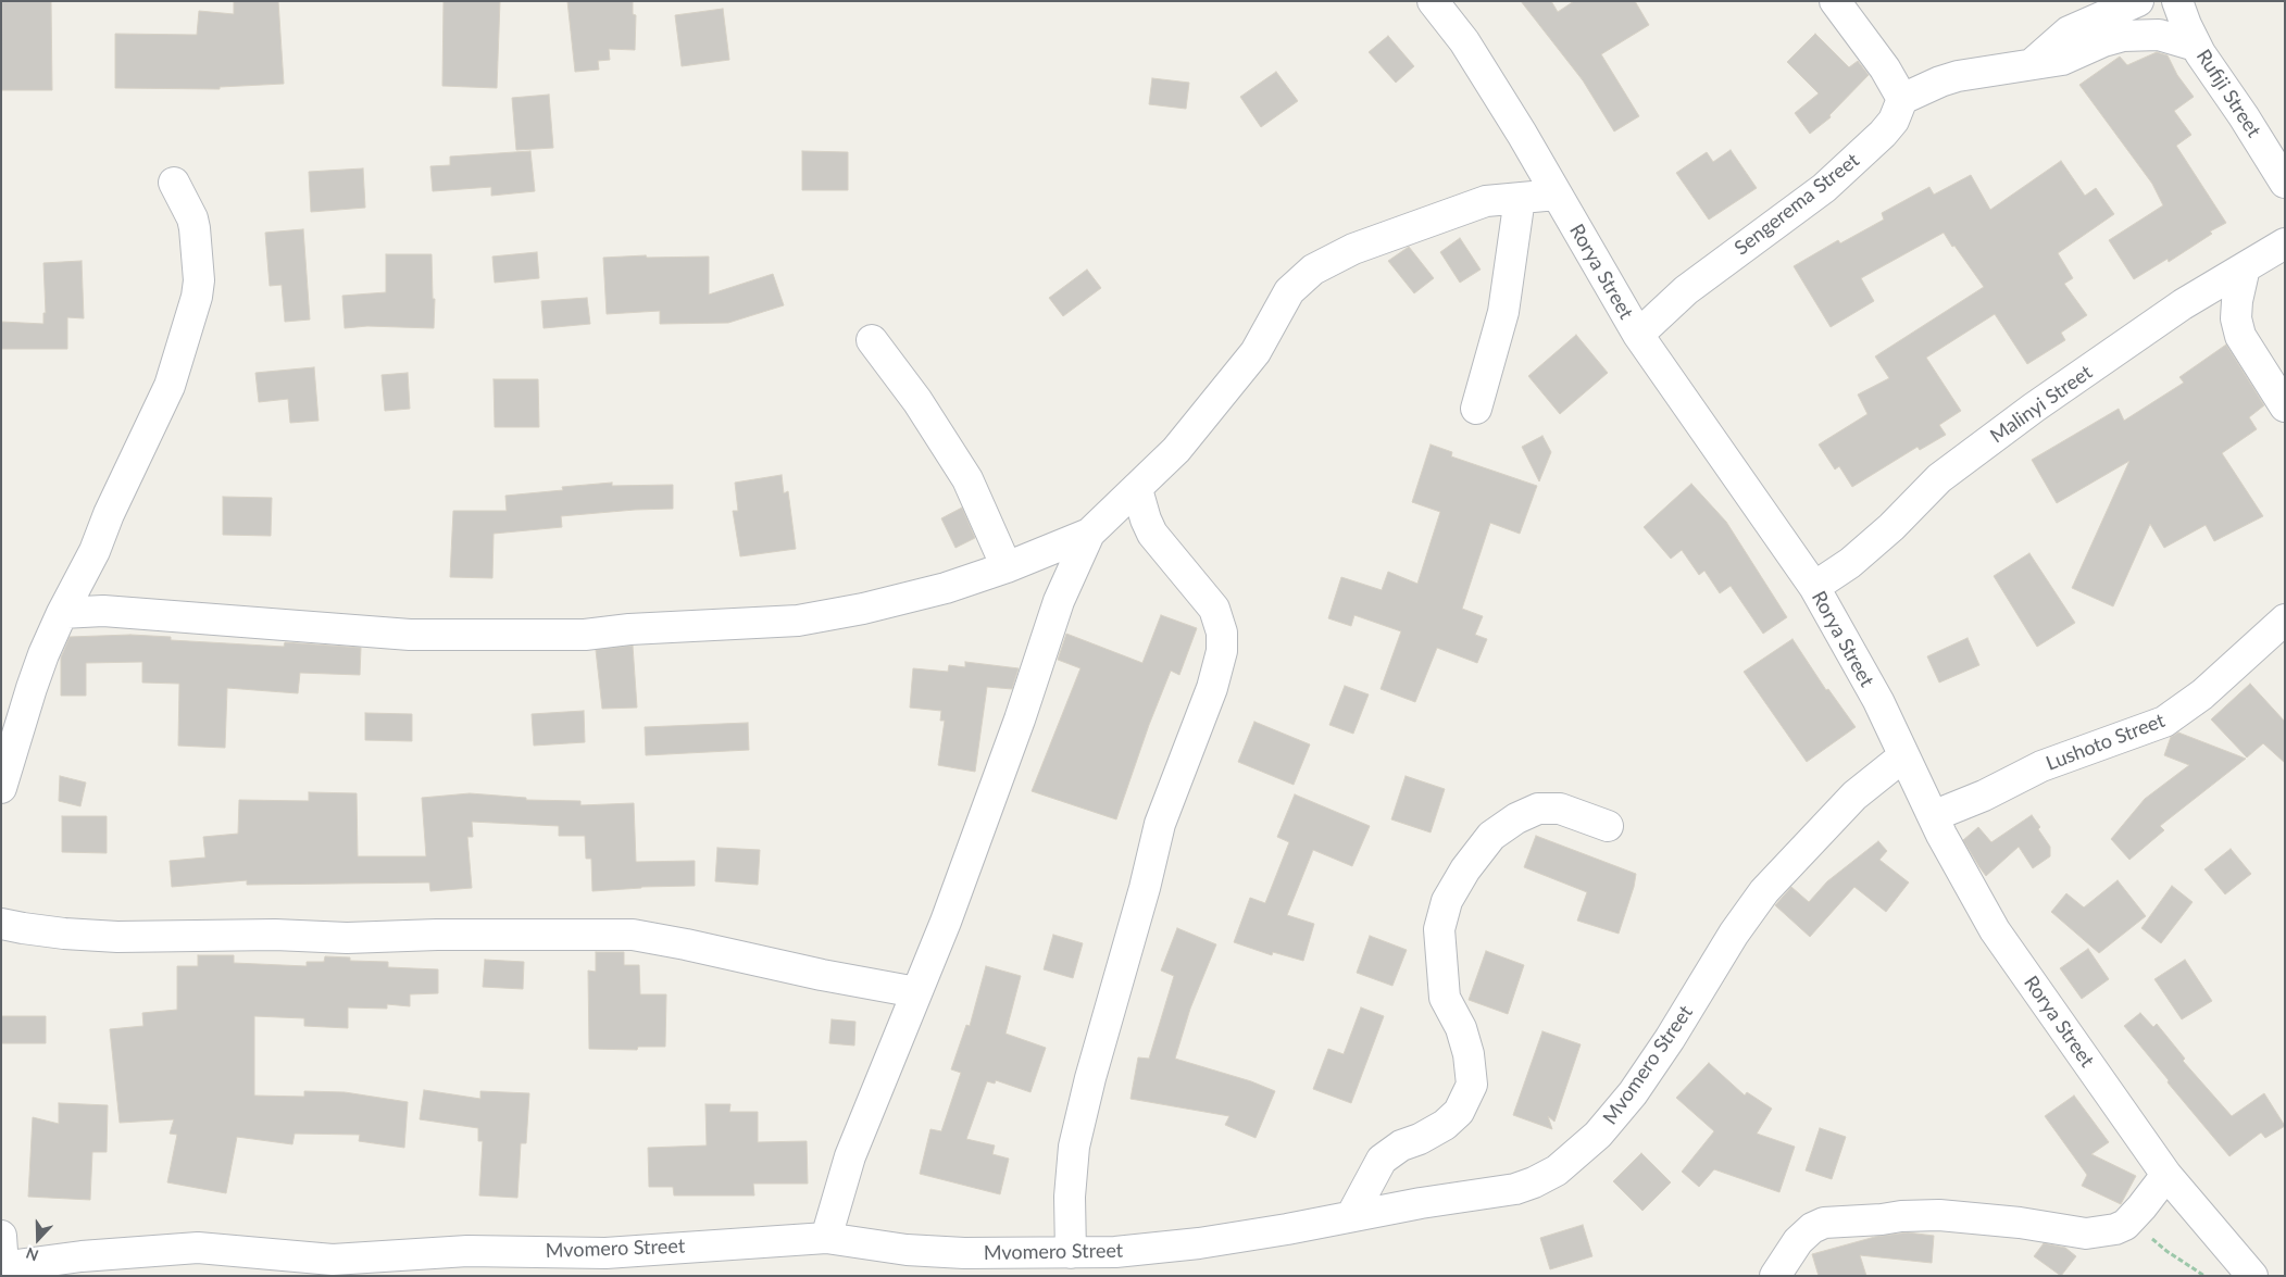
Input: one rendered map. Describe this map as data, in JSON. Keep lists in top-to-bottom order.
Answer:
{
  "streets": {
    "street": [
      "Rufiji Street",
      "Sengerema Street",
      "Rorya Street",
      "Malinyi Street",
      "Lushoto Street",
      "Mvomero Street"
    ]
  },
  "crossings": [
    ["Sengerema Street", "Rorya Street"],
    ["Rorya Street", "Malinyi Street"],
    ["Rorya Street", "Lushoto Street"],
    ["Rorya Street", "Mvomero Street"]
  ],
  "north": "bottom"
}
